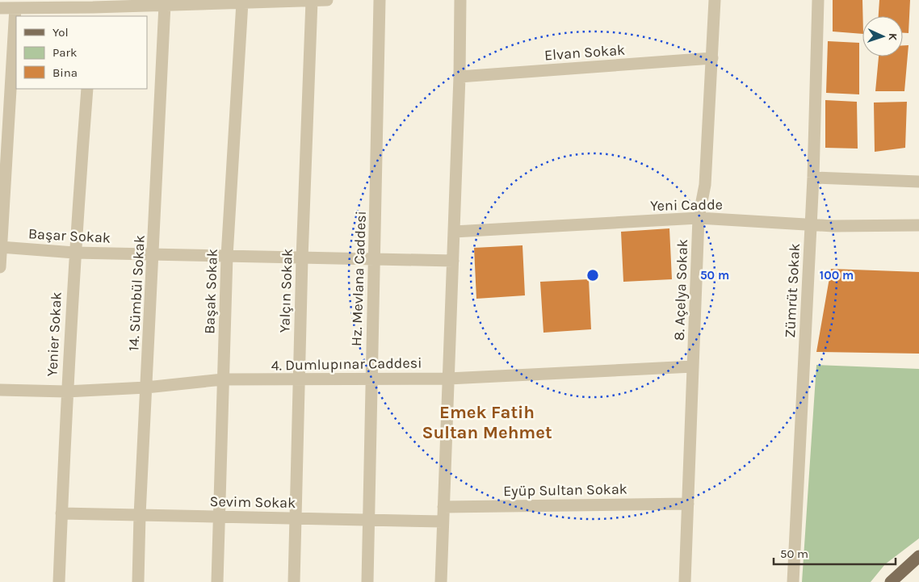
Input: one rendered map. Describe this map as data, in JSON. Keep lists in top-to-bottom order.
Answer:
{
  "streets": {
    "street": [
      "Elvan Sokak",
      "Yeni Cadde",
      "Başar Sokak",
      "Hz. Mevlana Caddesi",
      "8. Açelya Sokak",
      "Yalçın Sokak",
      "Zümrüt Sokak",
      "Başak Sokak",
      "14. Sümbül Sokak",
      "Yenier Sokak",
      "4. Dumlupınar Caddesi",
      "Eyüp Sultan Sokak",
      "Sevim Sokak"
    ]
  },
  "crossings": [
    ["Elvan Sokak", "8. Açelya Sokak"],
    ["Yeni Cadde", "8. Açelya Sokak"],
    ["Yeni Cadde", "Zümrüt Sokak"],
    ["Başar Sokak", "Hz. Mevlana Caddesi"],
    ["Başar Sokak", "Yalçın Sokak"],
    ["Başar Sokak", "Başak Sokak"],
    ["Başar Sokak", "14. Sümbül Sokak"],
    ["Başar Sokak", "Yenier Sokak"],
    ["Hz. Mevlana Caddesi", "4. Dumlupınar Caddesi"],
    ["Hz. Mevlana Caddesi", "Sevim Sokak"],
    ["8. Açelya Sokak", "4. Dumlupınar Caddesi"],
    ["8. Açelya Sokak", "Eyüp Sultan Sokak"],
    ["Yalçın Sokak", "4. Dumlupınar Caddesi"],
    ["Yalçın Sokak", "Sevim Sokak"],
    ["Başak Sokak", "4. Dumlupınar Caddesi"],
    ["Başak Sokak", "Sevim Sokak"],
    ["14. Sümbül Sokak", "4. Dumlupınar Caddesi"],
    ["14. Sümbül Sokak", "Sevim Sokak"],
    ["Yenier Sokak", "4. Dumlupınar Caddesi"],
    ["Yenier Sokak", "Sevim Sokak"]
  ],
  "districts": ["Emek Fatih Sultan Mehmet"],
  "legend": ["Yol", "Park", "Bina"],
  "scale_bar": "50 m",
  "north": "right",
  "rings": ["50 m", "100 m"]
}
